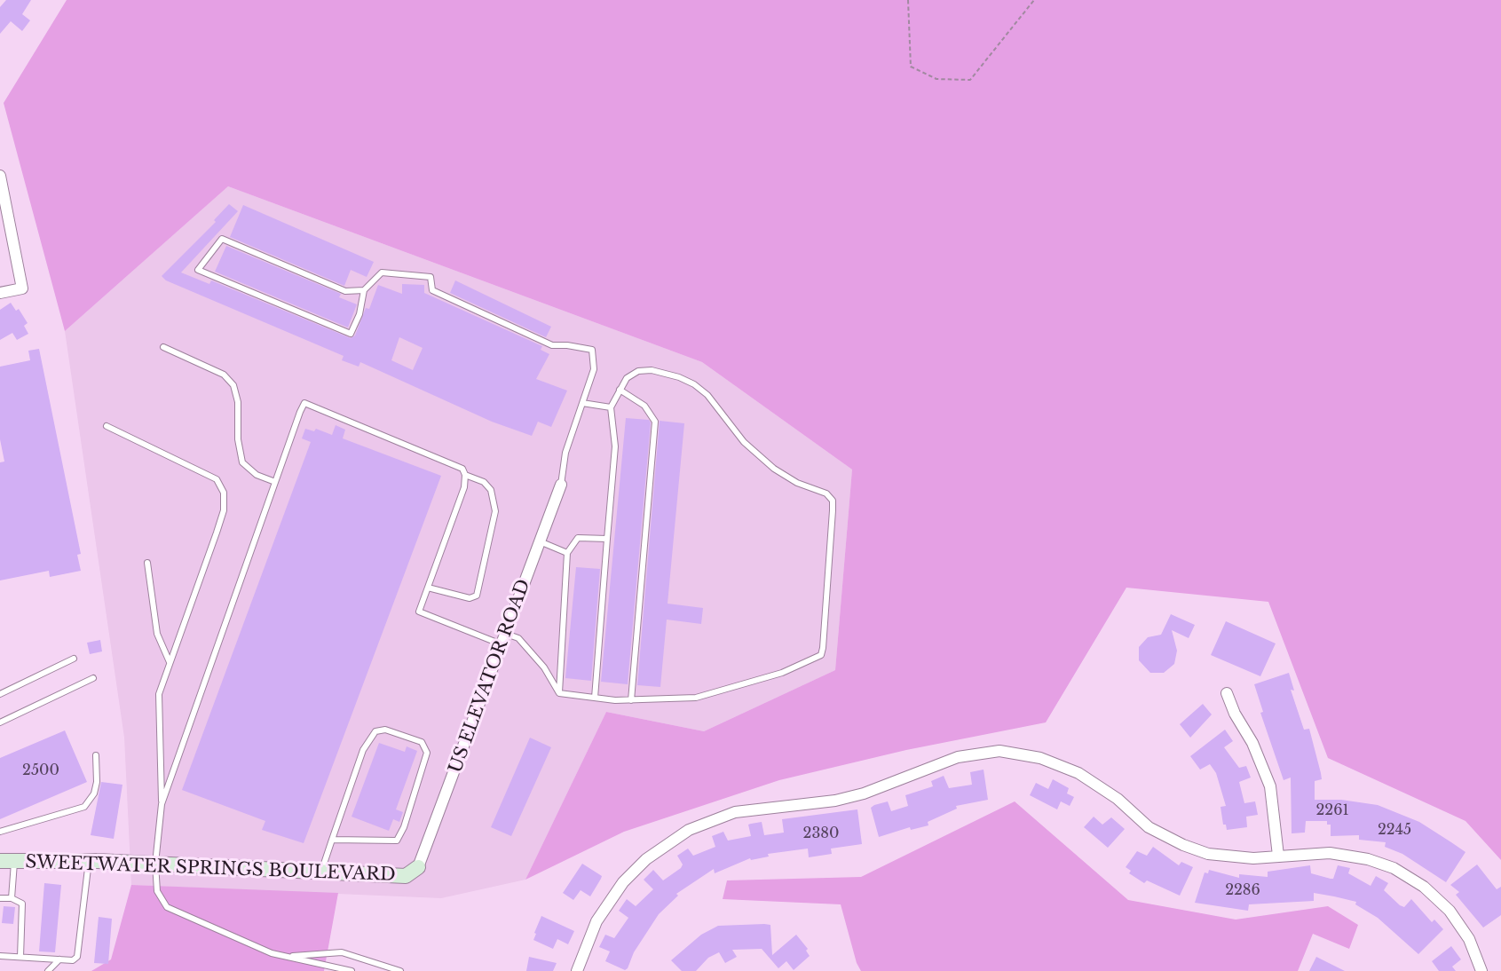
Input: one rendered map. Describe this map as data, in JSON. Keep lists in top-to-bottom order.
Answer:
{
  "streets": {
    "street": ["US ELEVATOR ROAD", "SWEETWATER SPRINGS BOULEVARD"]
  },
  "crossings": [
    ["US ELEVATOR ROAD", "SWEETWATER SPRINGS BOULEVARD"]
  ],
  "house_numbers": [
    "2500",
    "2261",
    "2245",
    "2380",
    "2286"
  ]
}
